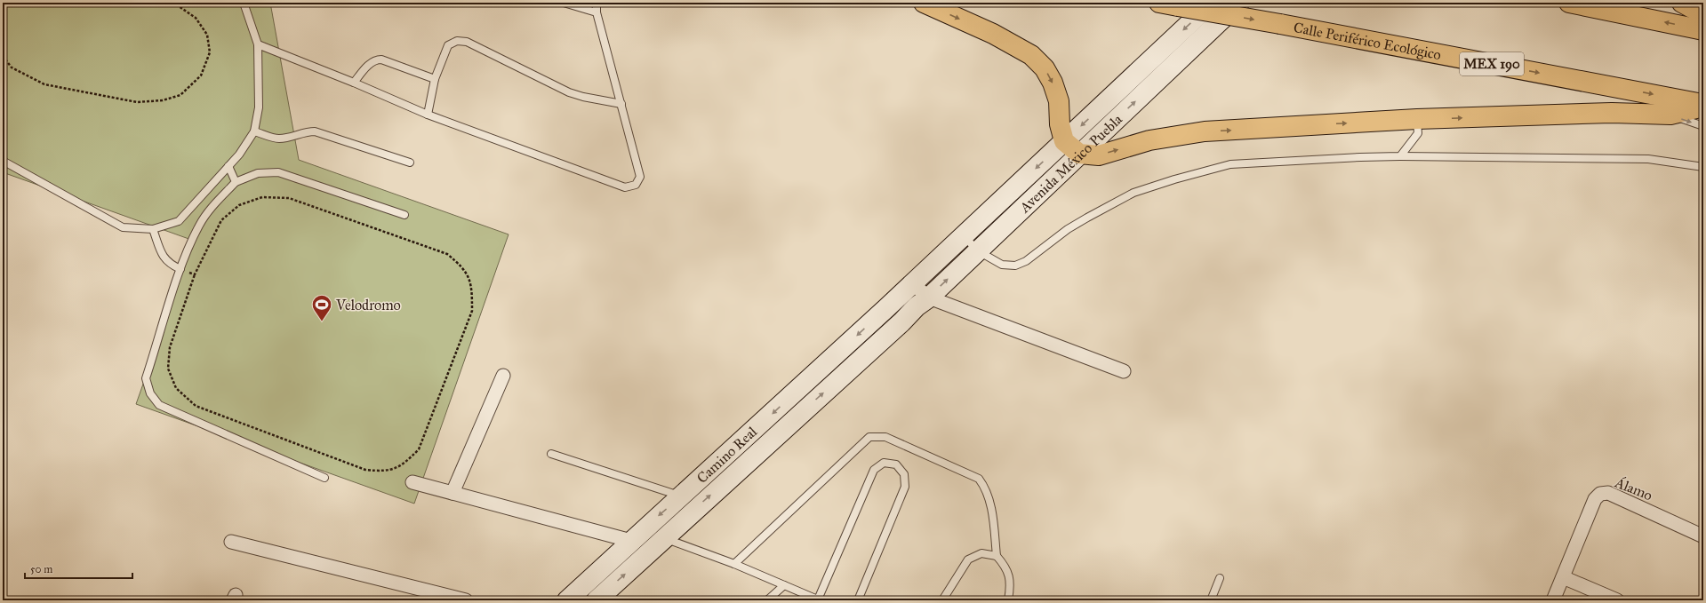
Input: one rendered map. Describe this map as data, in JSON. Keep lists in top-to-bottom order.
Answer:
{
  "streets": {
    "highway": ["Calle Periférico Ecológico", "MEX 190"],
    "street": ["Avenida México Puebla", "Camino Real", "Álamo"]
  },
  "crossings": [
    ["Avenida México Puebla", "Camino Real"]
  ],
  "places": {
    "sports": ["Velodromo"]
  },
  "scale_bar": "50 m"
}
